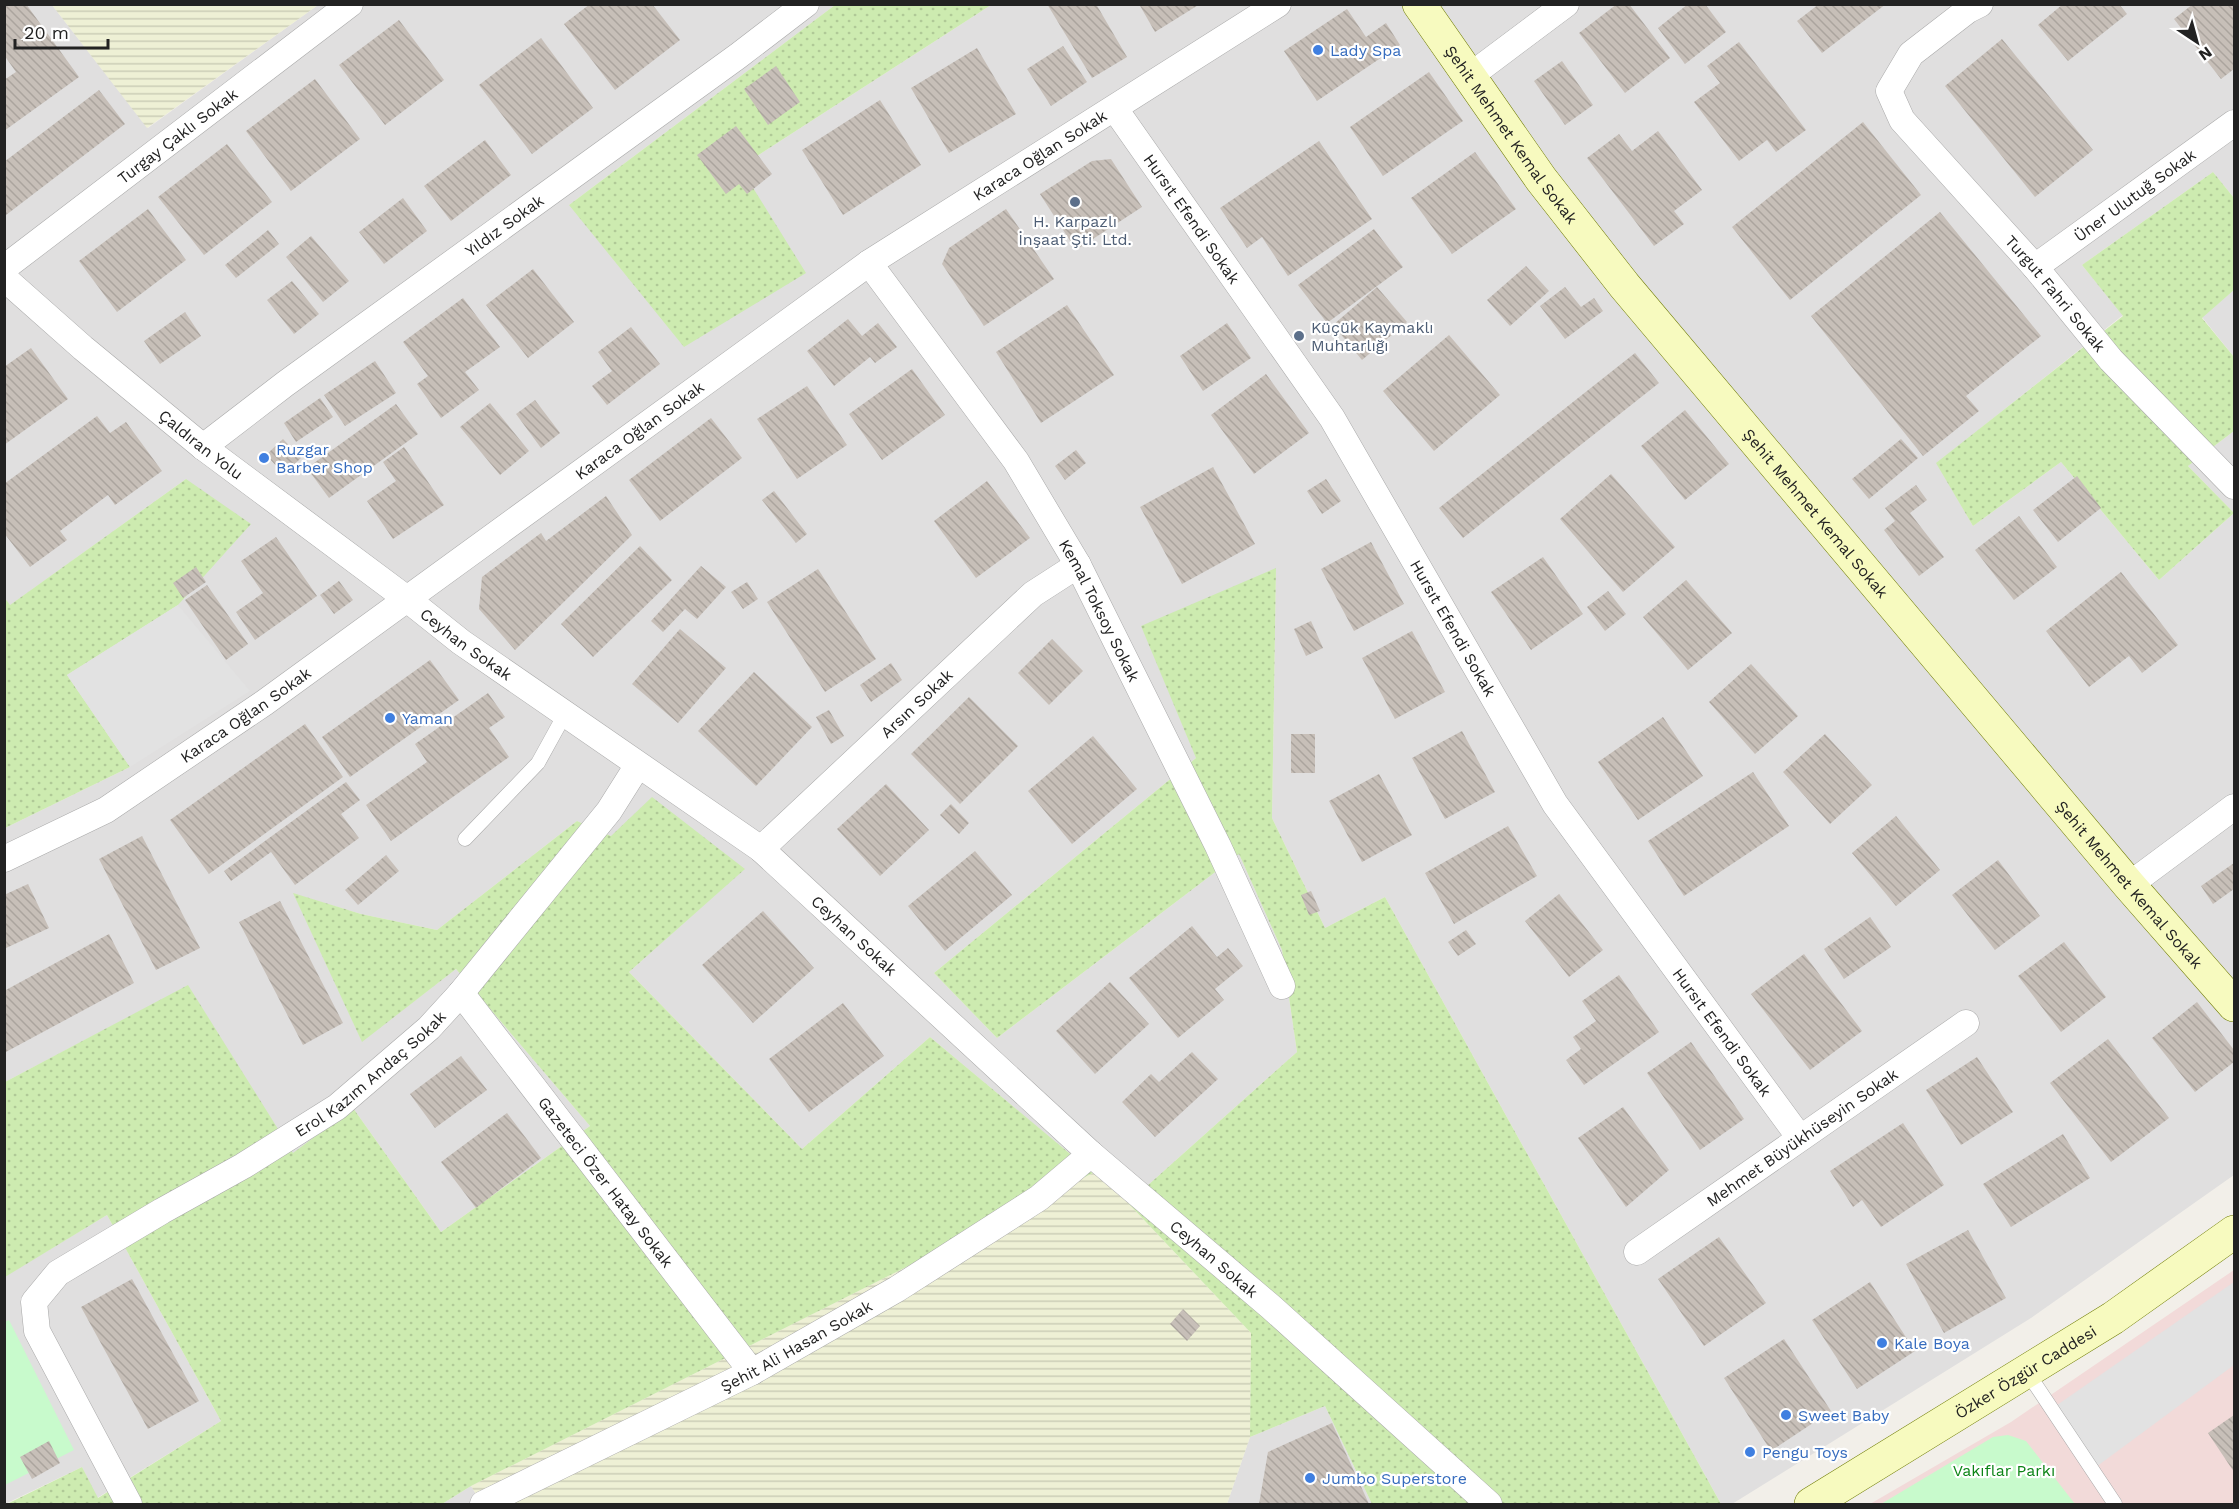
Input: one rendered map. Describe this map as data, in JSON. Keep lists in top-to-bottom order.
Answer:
{
  "streets": {
    "street": [
      "Şehit Mehmet Kemal Sokak",
      "Turgay Çaklı Sokak",
      "Karaca Oğlan Sokak",
      "Üner Ulutuğ Sokak",
      "Hursıt Efendi Sokak",
      "Yıldız Sokak",
      "Turgut Fahri Sokak",
      "Çaldıran Yolu",
      "Kemal Toksoy Sokak",
      "Ceyhan Sokak",
      "Arsın Sokak",
      "Erol Kazım Andaç Sokak",
      "Mehmet Büyükhüseyin Sokak",
      "Gazeteci Özer Hatay Sokak",
      "Şehit Ali Hasan Sokak",
      "Özker Özgür Caddesi"
    ]
  },
  "crossings": [
    ["Karaca Oğlan Sokak", "Hursıt Efendi Sokak"],
    ["Karaca Oğlan Sokak", "Çaldıran Yolu"],
    ["Karaca Oğlan Sokak", "Kemal Toksoy Sokak"],
    ["Karaca Oğlan Sokak", "Ceyhan Sokak"],
    ["Üner Ulutuğ Sokak", "Turgut Fahri Sokak"],
    ["Hursıt Efendi Sokak", "Mehmet Büyükhüseyin Sokak"],
    ["Yıldız Sokak", "Çaldıran Yolu"],
    ["Çaldıran Yolu", "Ceyhan Sokak"],
    ["Kemal Toksoy Sokak", "Arsın Sokak"],
    ["Ceyhan Sokak", "Arsın Sokak"],
    ["Ceyhan Sokak", "Erol Kazım Andaç Sokak"],
    ["Ceyhan Sokak", "Şehit Ali Hasan Sokak"],
    ["Erol Kazım Andaç Sokak", "Gazeteci Özer Hatay Sokak"],
    ["Gazeteci Özer Hatay Sokak", "Şehit Ali Hasan Sokak"]
  ],
  "parks": ["Vakıflar Parkı"],
  "places": [
    "Lady Spa",
    "H. Karpazlı İnşaat Şti. Ltd.",
    "Küçük Kaymaklı Muhtarlığı",
    "Ruzgar Barber Shop",
    "Yaman",
    "Kale Boya",
    "Sweet Baby",
    "Pengu Toys",
    "Jumbo Superstore"
  ],
  "scale_bar": "20 m",
  "north": "bottom right"
}
